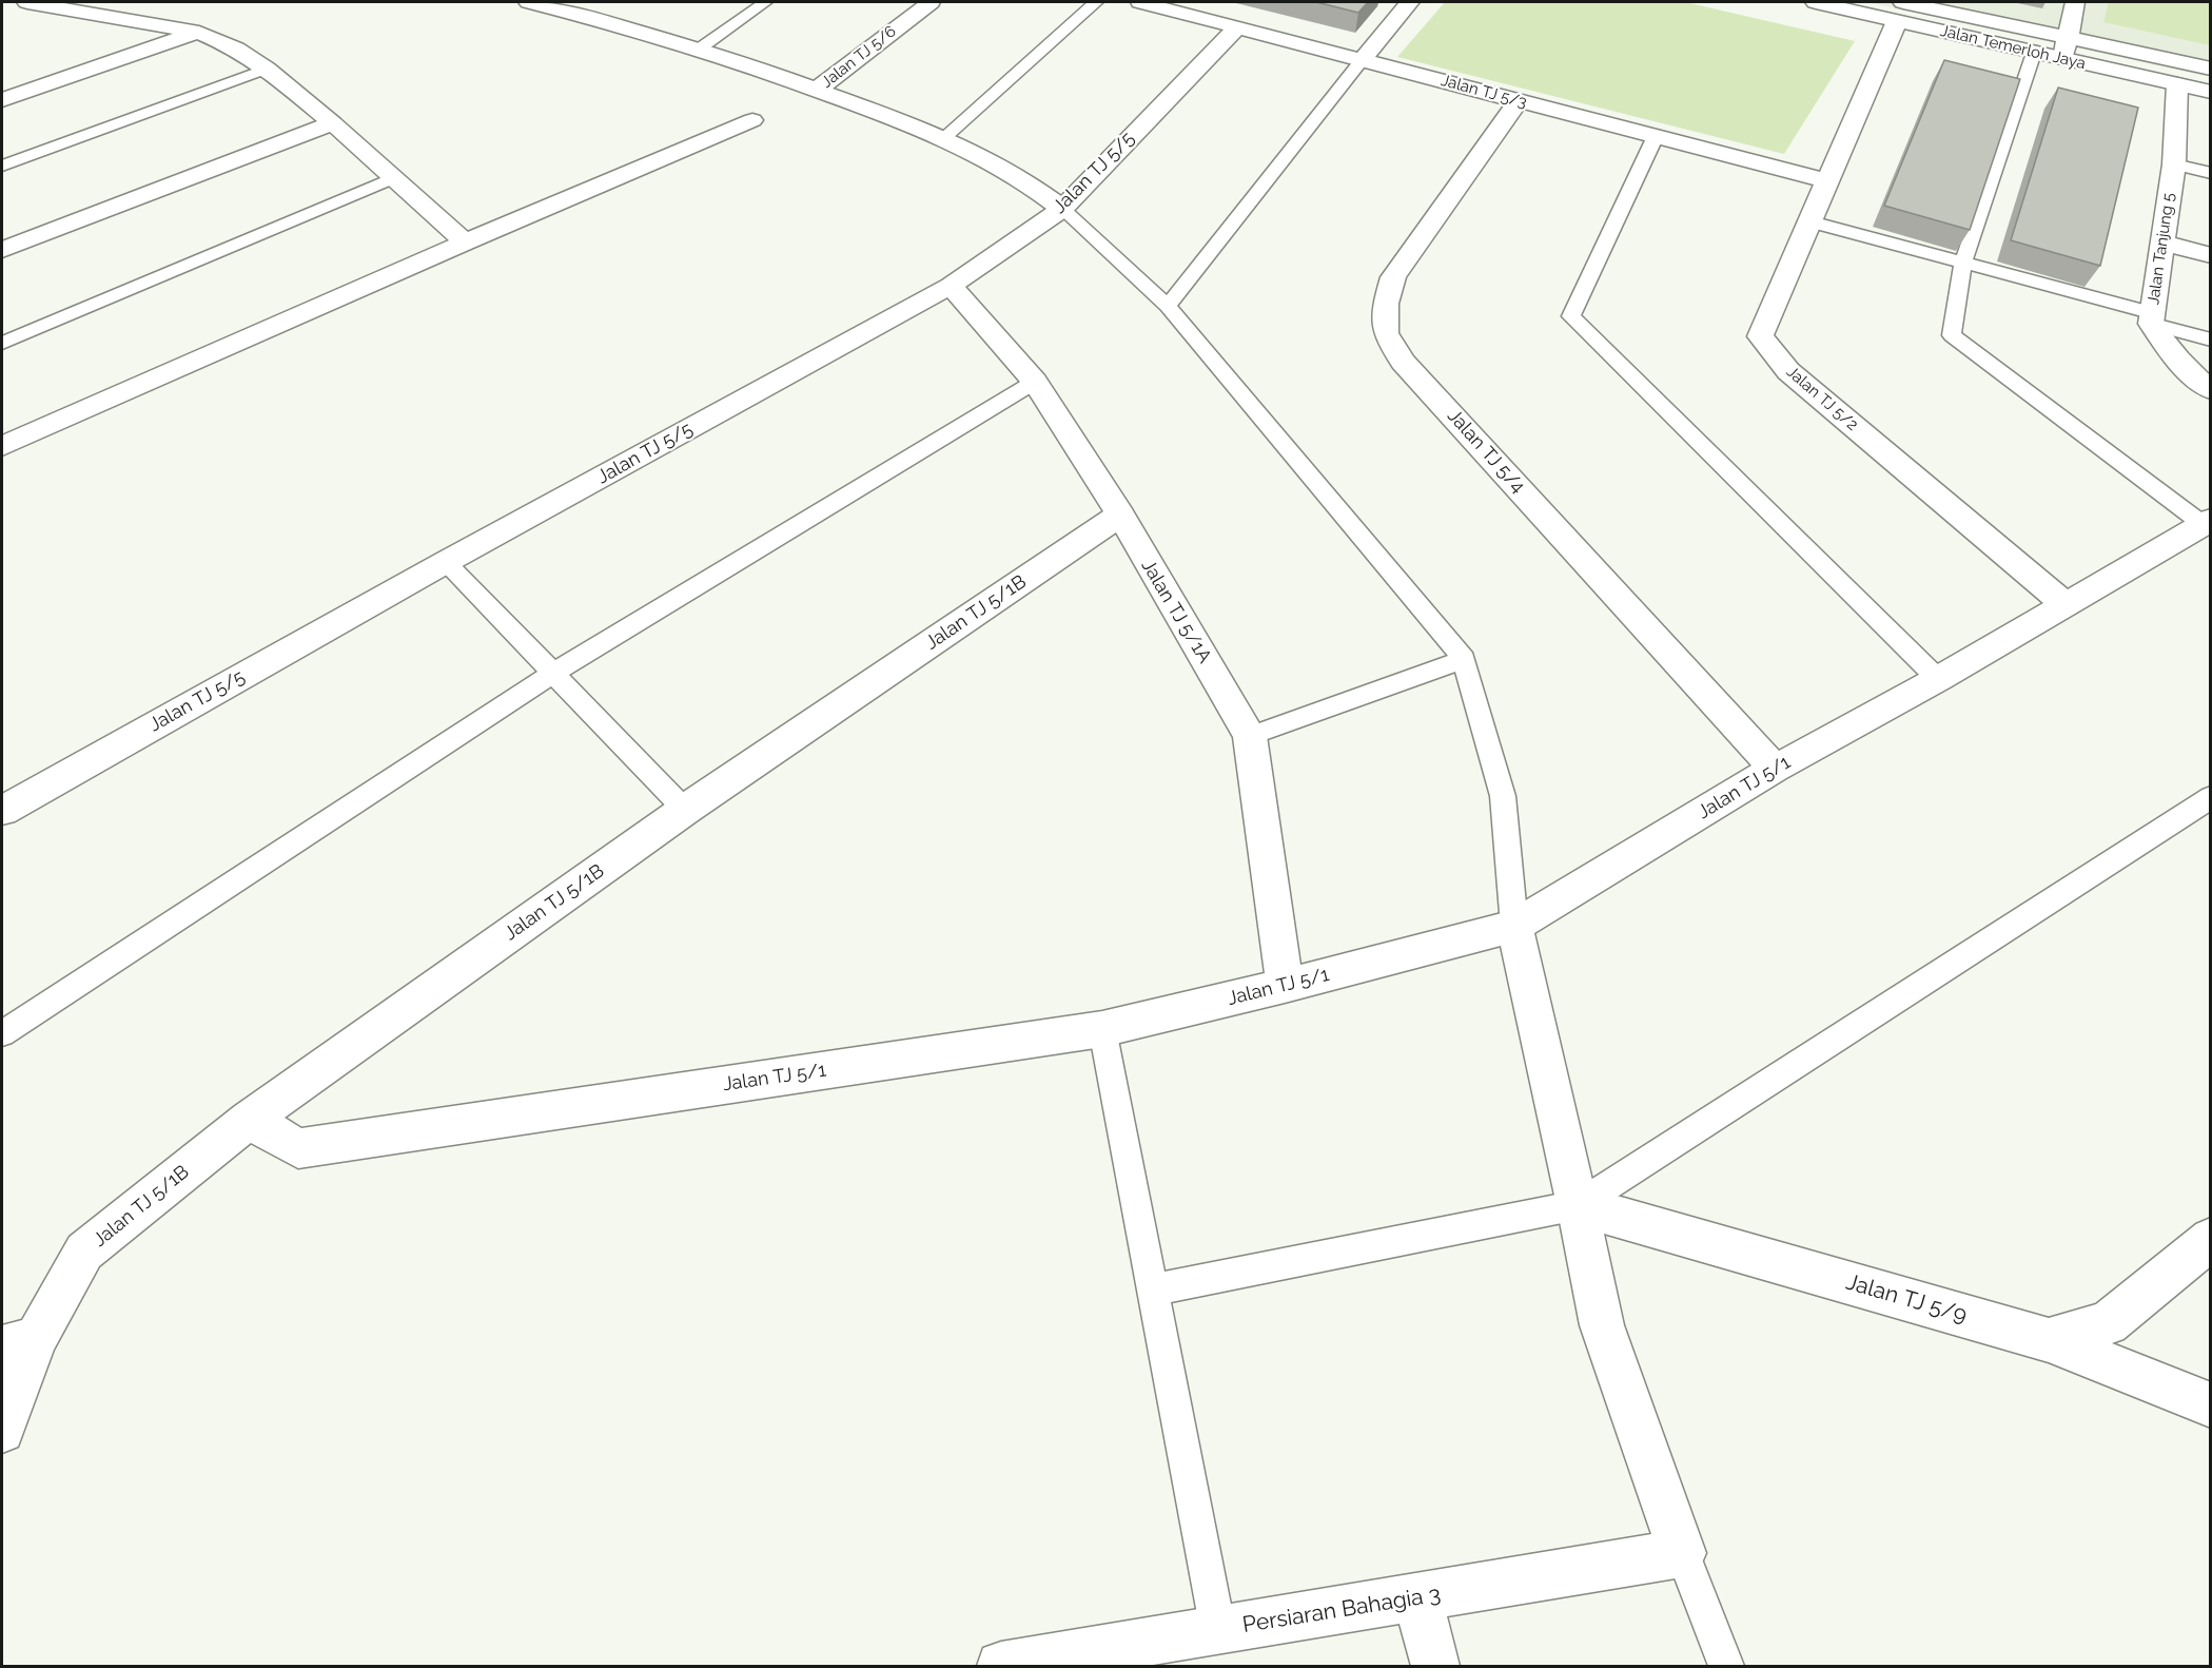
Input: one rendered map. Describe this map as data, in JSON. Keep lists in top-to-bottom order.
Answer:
{
  "streets": {
    "street": [
      "Jalan Temerloh Jaya",
      "Jalan TJ 5/6",
      "Jalan TJ 5/3",
      "Jalan TJ 5/5",
      "Jalan Tanjung 5",
      "Jalan TJ 5/2",
      "Jalan TJ 5/4",
      "Jalan TJ 5/1A",
      "Jalan TJ 5/1B",
      "Jalan TJ 5/1",
      "Jalan TJ 5/9",
      "Persiaran Bahagia 3"
    ]
  },
  "crossings": [
    ["Jalan Temerloh Jaya", "Jalan Tanjung 5"],
    ["Jalan Temerloh Jaya", "Jalan TJ 5/2"],
    ["Jalan TJ 5/3", "Jalan TJ 5/5"],
    ["Jalan TJ 5/3", "Jalan TJ 5/2"],
    ["Jalan TJ 5/3", "Jalan TJ 5/4"],
    ["Jalan TJ 5/5", "Jalan TJ 5/1A"],
    ["Jalan TJ 5/2", "Jalan TJ 5/1"],
    ["Jalan TJ 5/4", "Jalan TJ 5/1"],
    ["Jalan TJ 5/1A", "Jalan TJ 5/1B"],
    ["Jalan TJ 5/1A", "Jalan TJ 5/1"],
    ["Jalan TJ 5/1B", "Jalan TJ 5/1"]
  ]
}
